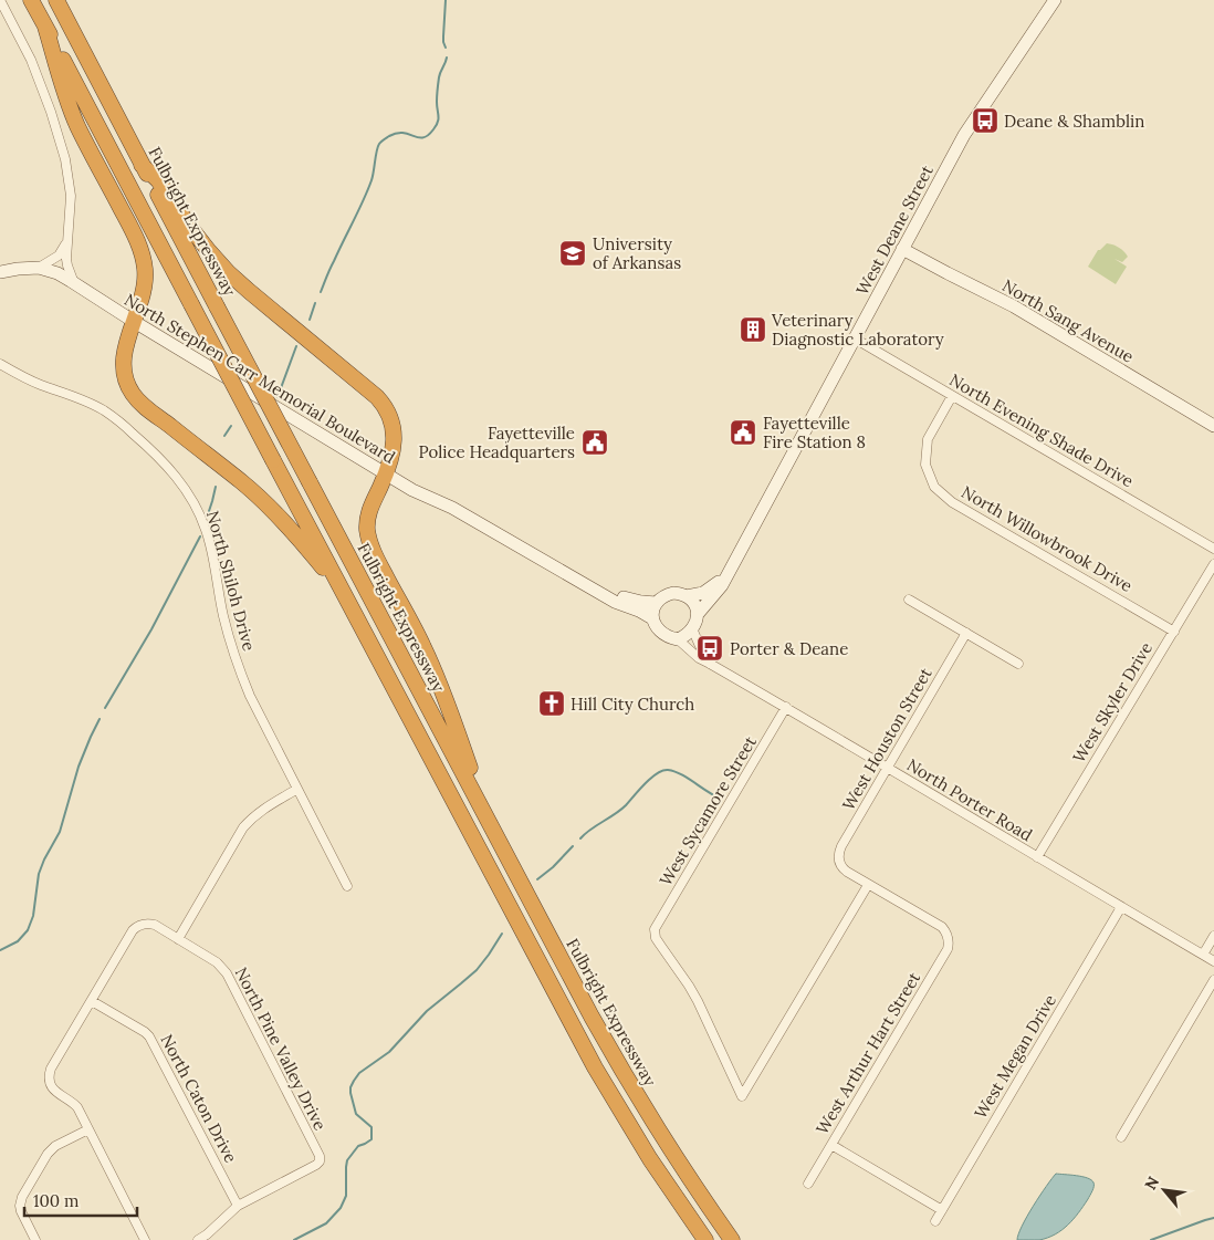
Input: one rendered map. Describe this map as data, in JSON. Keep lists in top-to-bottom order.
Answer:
{
  "streets": {
    "highway": ["Fulbright Expressway"],
    "street": [
      "West Deane Street",
      "North Sang Avenue",
      "North Stephen Carr Memorial Boulevard",
      "North Evening Shade Drive",
      "North Willowbrook Drive",
      "North Shiloh Drive",
      "West Skyler Drive",
      "West Houston Street",
      "North Porter Road",
      "West Sycamore Street",
      "North Pine Valley Drive",
      "West Arthur Hart Street",
      "West Megan Drive",
      "North Caton Drive"
    ]
  },
  "crossings": [
    ["West Deane Street", "North Sang Avenue"],
    ["West Deane Street", "North Stephen Carr Memorial Boulevard"],
    ["West Deane Street", "North Evening Shade Drive"],
    ["West Deane Street", "North Porter Road"],
    ["North Stephen Carr Memorial Boulevard", "North Porter Road"],
    ["North Evening Shade Drive", "North Willowbrook Drive"],
    ["North Willowbrook Drive", "West Skyler Drive"],
    ["West Skyler Drive", "North Porter Road"],
    ["West Houston Street", "North Porter Road"],
    ["West Houston Street", "West Sycamore Street"],
    ["West Houston Street", "West Arthur Hart Street"],
    ["North Porter Road", "West Sycamore Street"],
    ["North Porter Road", "West Megan Drive"],
    ["West Sycamore Street", "West Arthur Hart Street"],
    ["North Pine Valley Drive", "North Caton Drive"]
  ],
  "places": {
    "bus stop": ["Deane & Shamblin", "Porter & Deane"],
    "school or university": ["University of Arkansas"],
    "building": ["Veterinary Diagnostic Laboratory"],
    "public building": ["Fayetteville Fire Station 8", "Fayetteville Police Headquarters"],
    "church": ["Hill City Church"]
  },
  "scale_bar": "100 m",
  "north": "top left"
}
